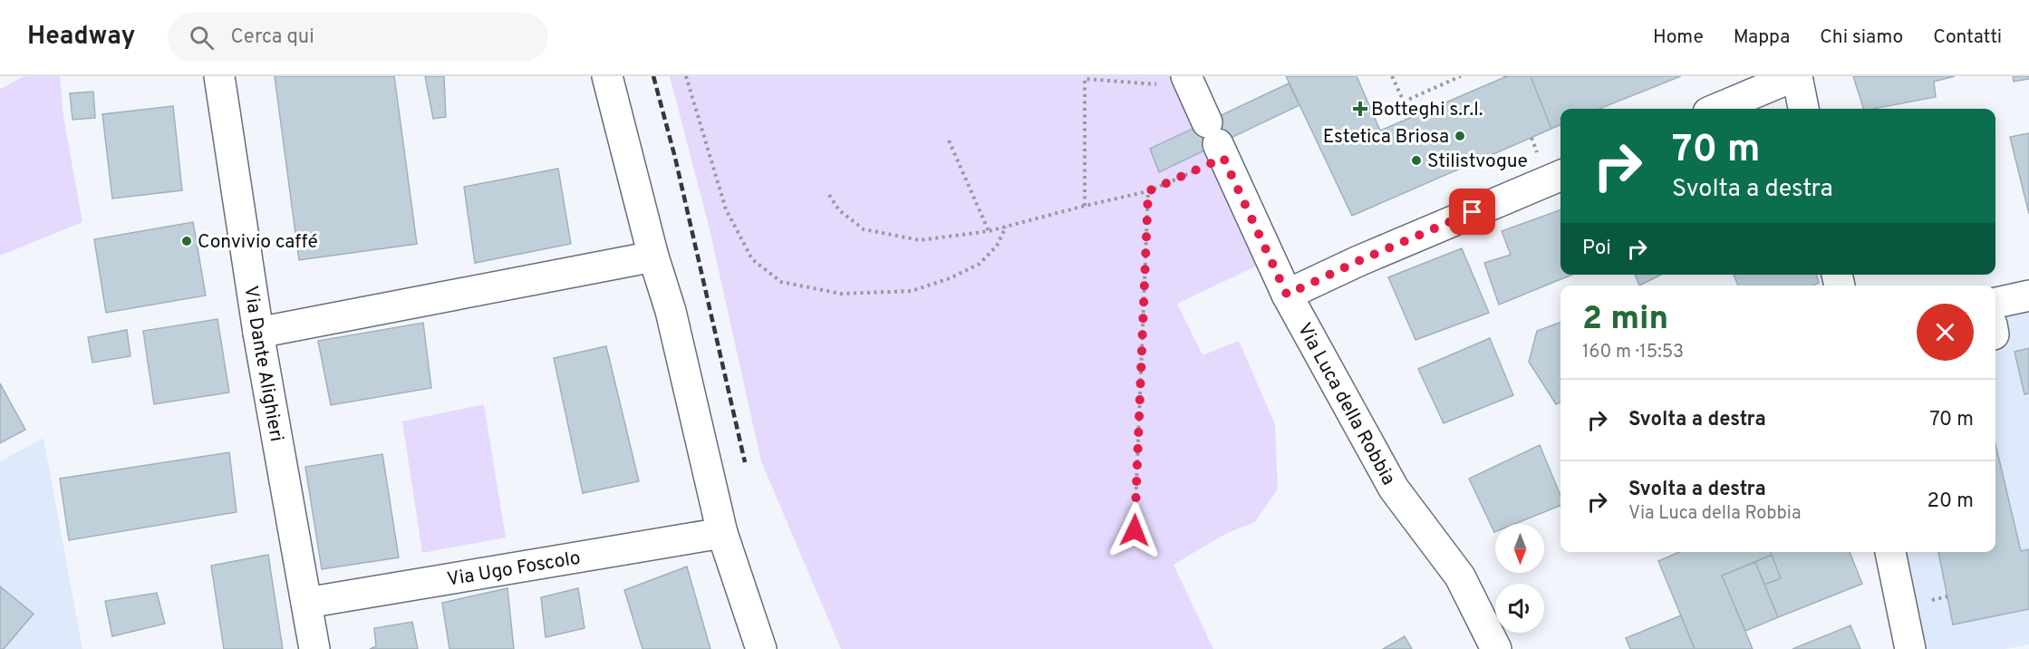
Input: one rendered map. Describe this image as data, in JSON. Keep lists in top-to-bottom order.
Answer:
{
  "streets": {
    "street": ["Via Dante Alighieri", "Via Luca della Robbia", "Via Ugo Foscolo"]
  },
  "crossings": [
    ["Via Dante Alighieri", "Via Ugo Foscolo"]
  ],
  "places": {
    "health": ["Botteghi s.r.l."],
    "other": ["Estetica Briosa", "Stilistvogue", "Convivio caffé"]
  },
  "north": "bottom",
  "page": {
    "header": "Headway",
    "search": "Cerca qui",
    "nav": [
      "Home",
      "Mappa",
      "Chi siamo",
      "Contatti"
    ],
    "turn": ["70 m", "Svolta a destra"],
    "then": "Poi",
    "heading": ["2 min", "160 m · 15:53"],
    "list": [
      {
        "name": "Svolta a destra",
        "value": "70 m"
      },
      {
        "name": "Svolta a destra",
        "note": "Via Luca della Robbia",
        "value": "20 m"
      }
    ]
  }
}
